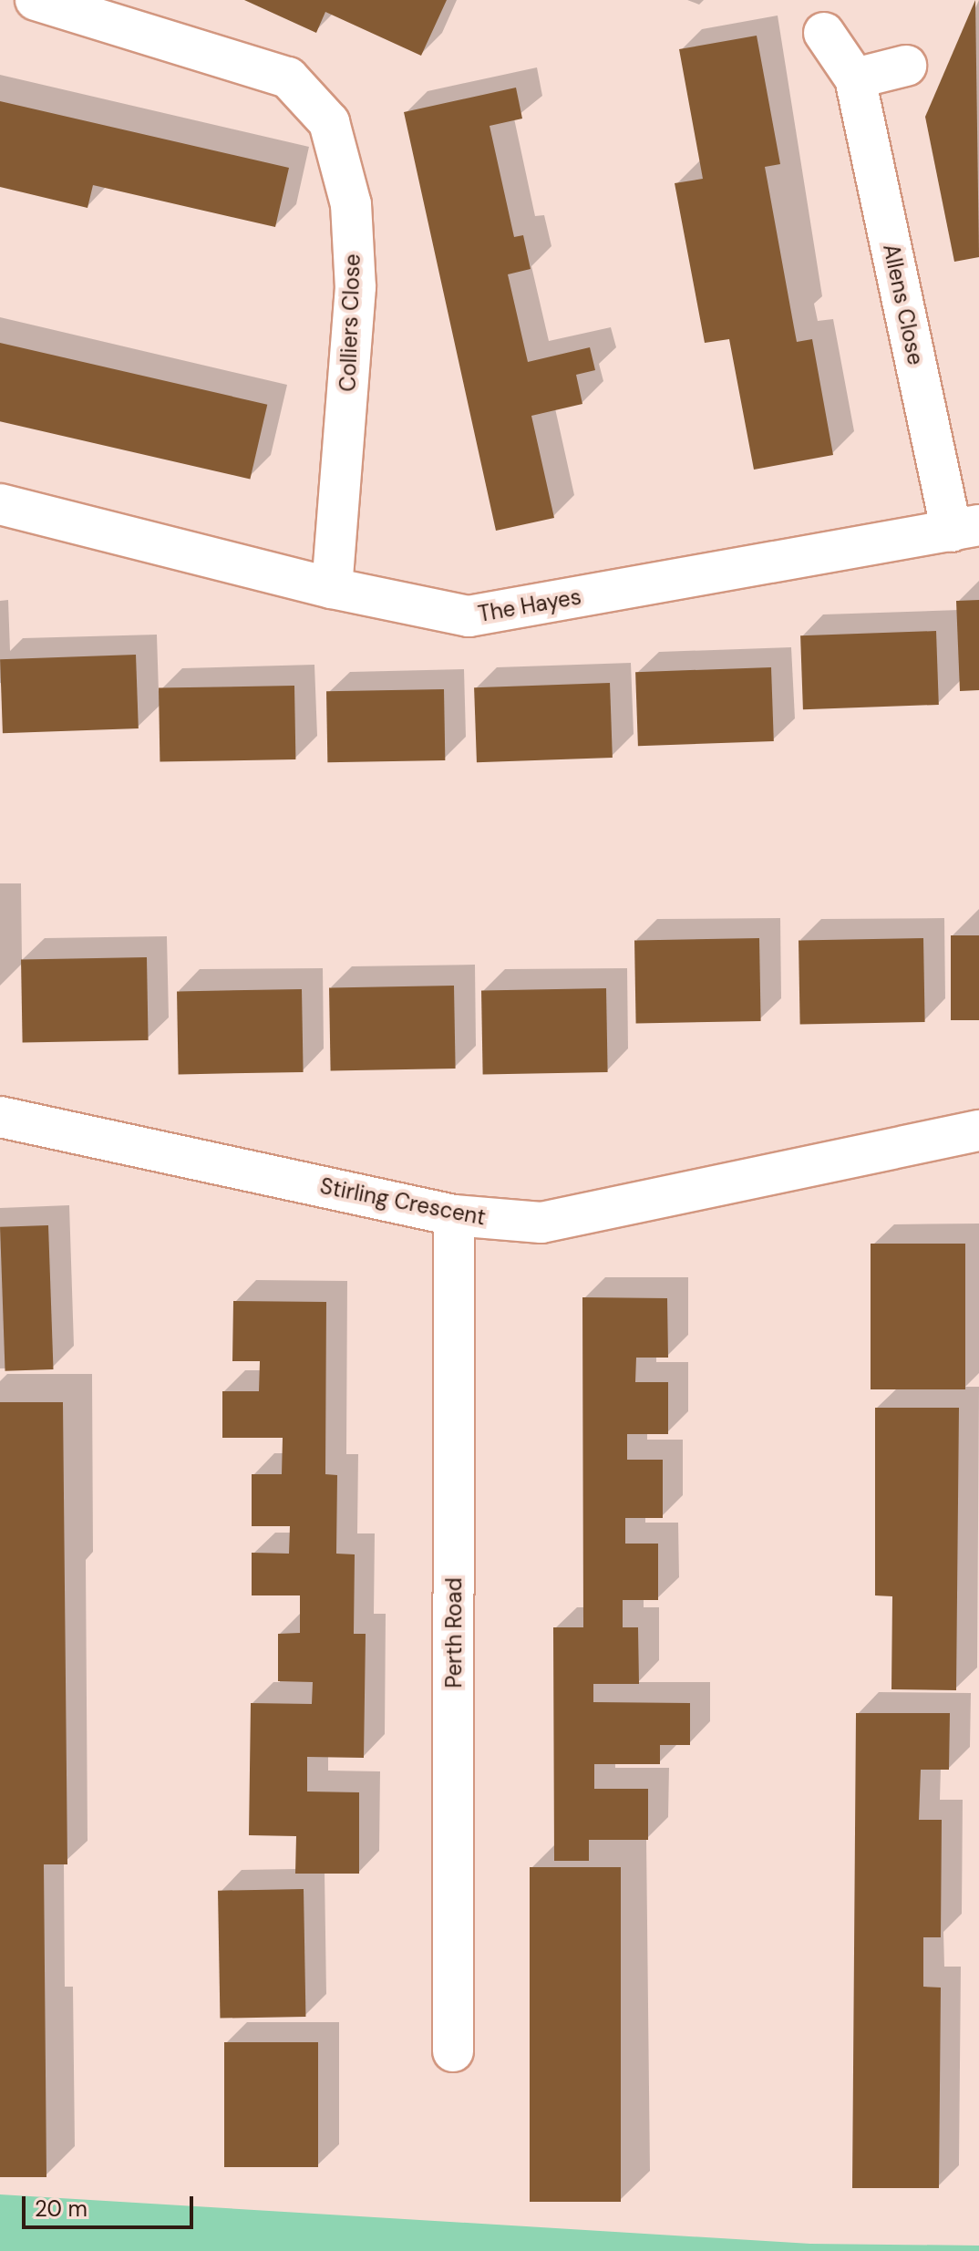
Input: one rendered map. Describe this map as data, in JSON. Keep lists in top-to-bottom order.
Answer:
{
  "streets": {
    "street": [
      "Allens Close",
      "Colliers Close",
      "The Hayes",
      "Stirling Crescent",
      "Perth Road"
    ]
  },
  "crossings": [
    ["Allens Close", "The Hayes"],
    ["Colliers Close", "The Hayes"],
    ["Stirling Crescent", "Perth Road"]
  ],
  "scale_bar": "20 m"
}
